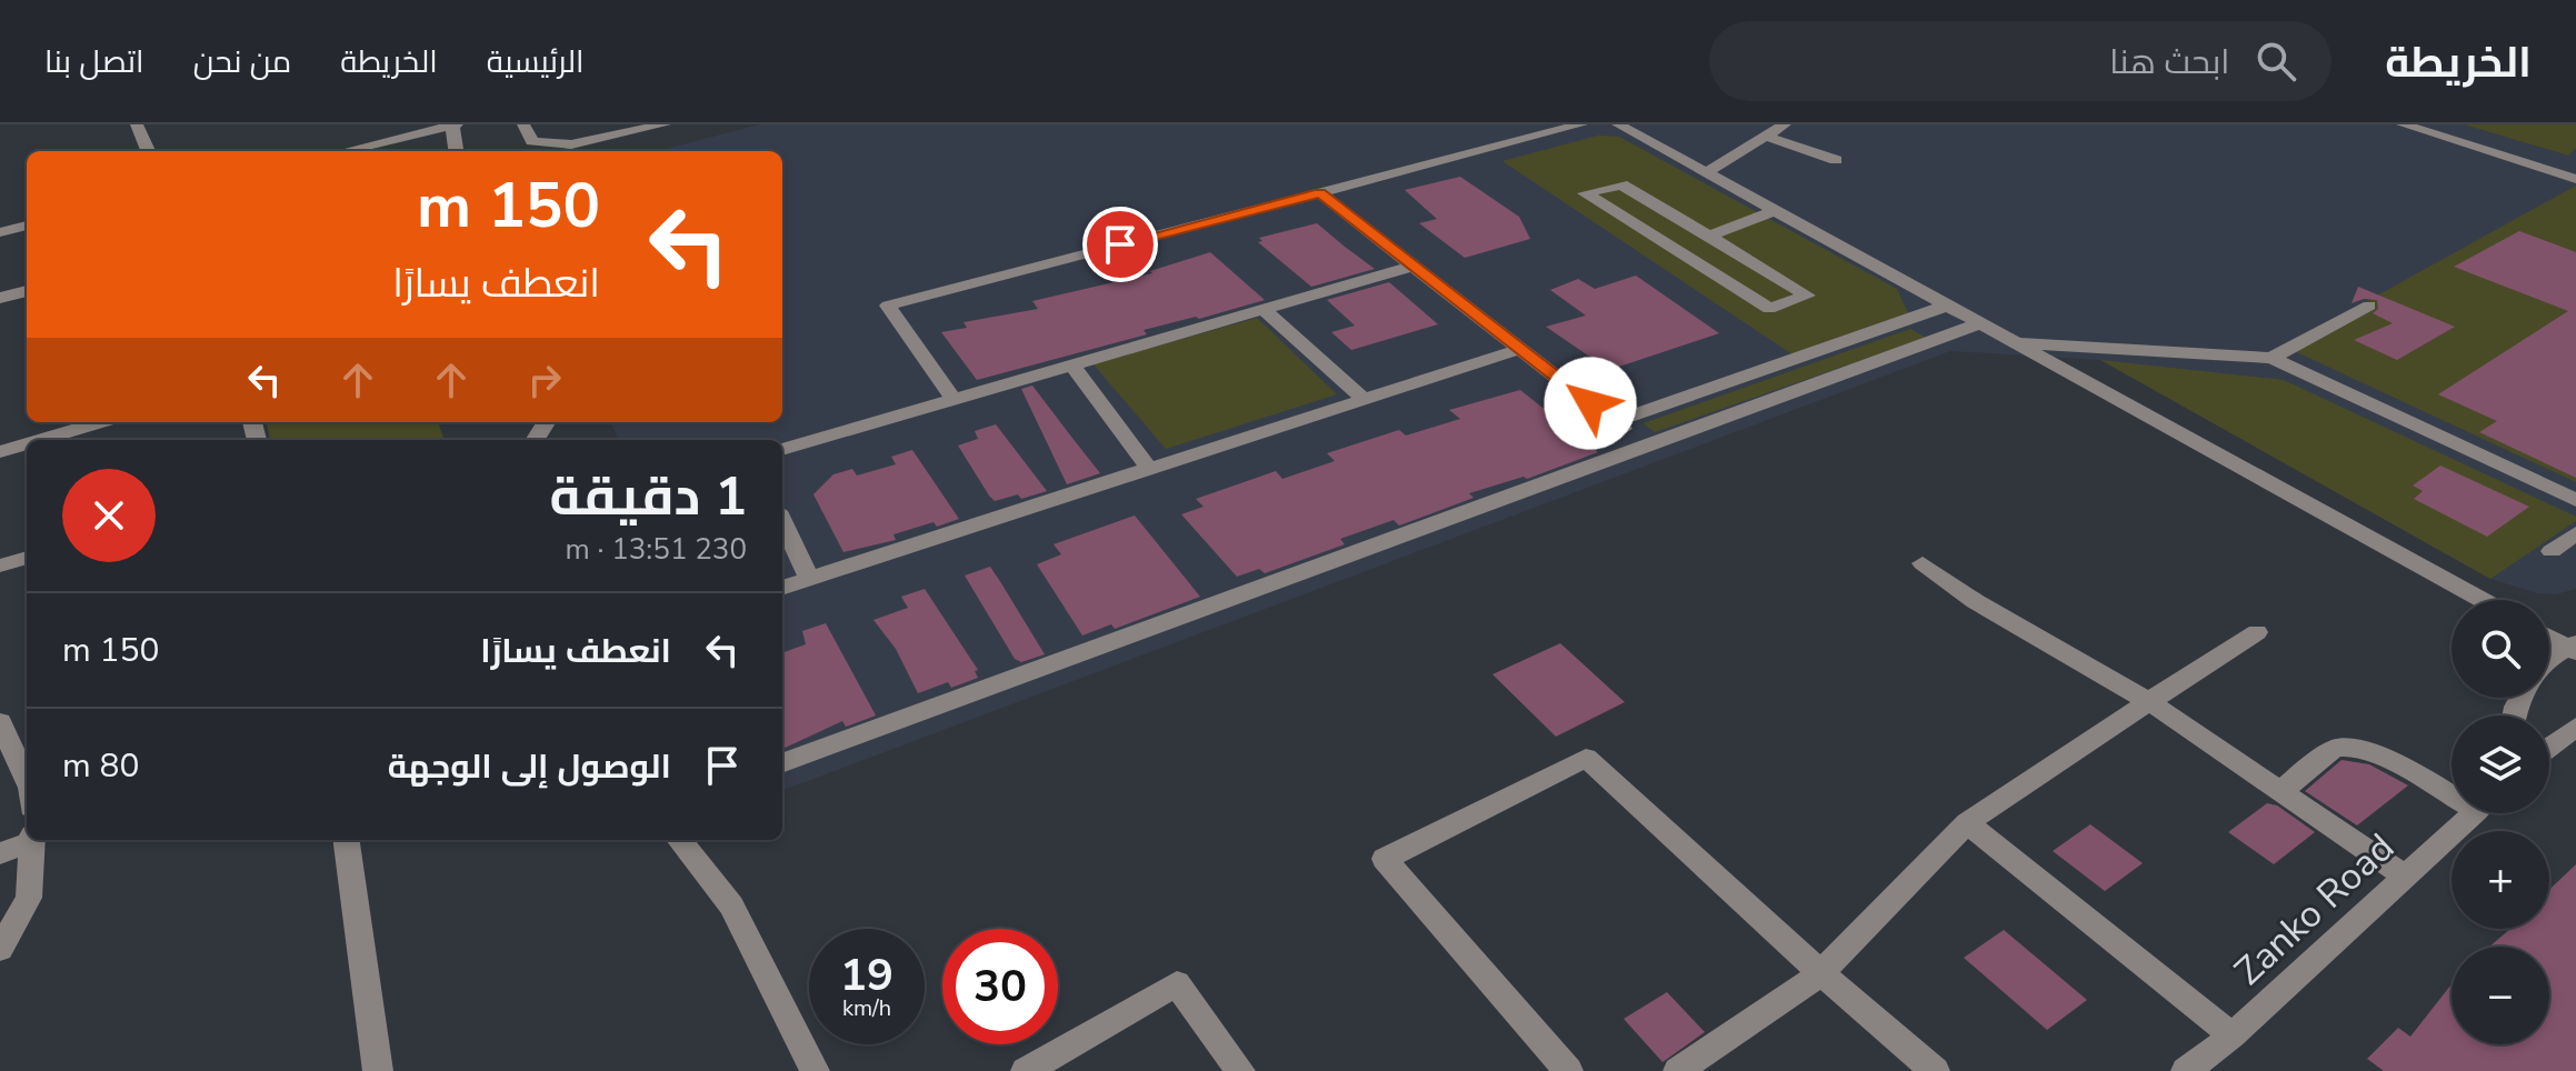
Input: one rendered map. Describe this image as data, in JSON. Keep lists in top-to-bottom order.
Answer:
{
  "streets": {
    "street": ["Zanko Road"]
  },
  "page": {
    "header": "الخريطة",
    "search": "ابحث هنا",
    "nav": [
      "الرئيسية",
      "الخريطة",
      "من نحن",
      "اتصل بنا"
    ],
    "turn": ["150 m", "انعطف يسارًا"],
    "heading": ["1 دقيقة", "230 m · 13:51"],
    "list": [
      {
        "name": "انعطف يسارًا",
        "value": "150 m"
      },
      {
        "name": "الوصول إلى الوجهة",
        "value": "80 m"
      }
    ],
    "map_buttons": ["+", "−"],
    "speed": "19 km/h",
    "limit": "30"
  }
}
